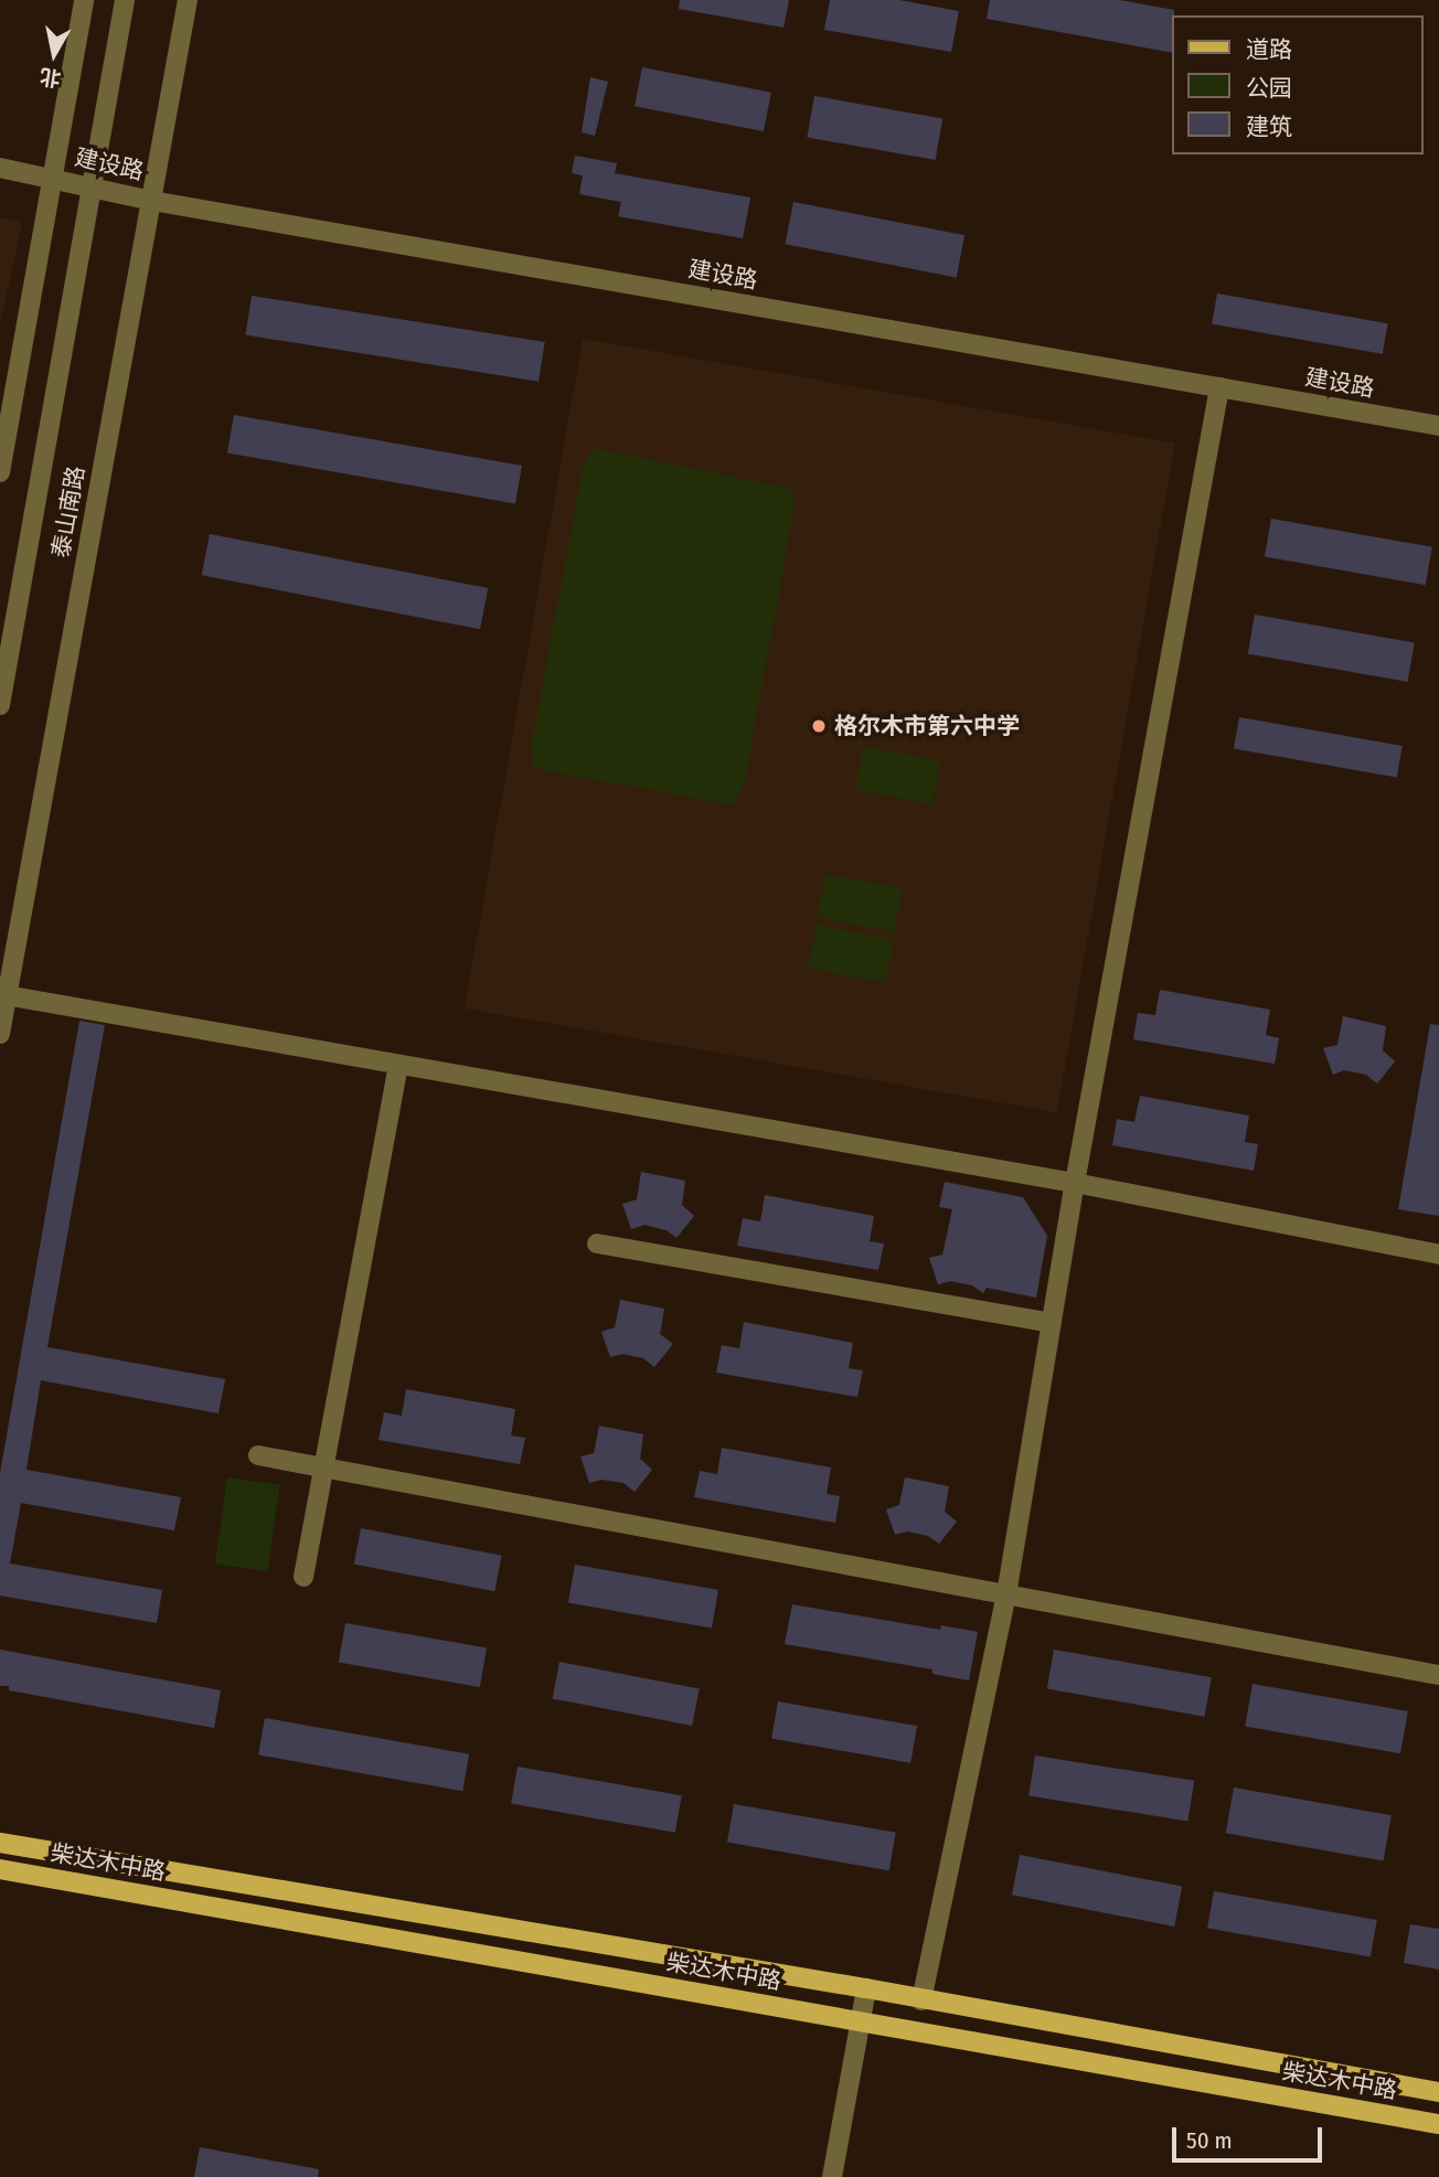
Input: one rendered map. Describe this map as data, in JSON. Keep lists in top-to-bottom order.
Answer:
{
  "streets": {
    "main road": ["柴达木中路"],
    "street": ["建设路", "泰山南路"]
  },
  "crossings": [
    ["建设路", "泰山南路"]
  ],
  "places": ["格尔木市第六中学"],
  "legend": ["道路", "公园", "建筑"],
  "scale_bar": "50 m",
  "north": "bottom"
}
